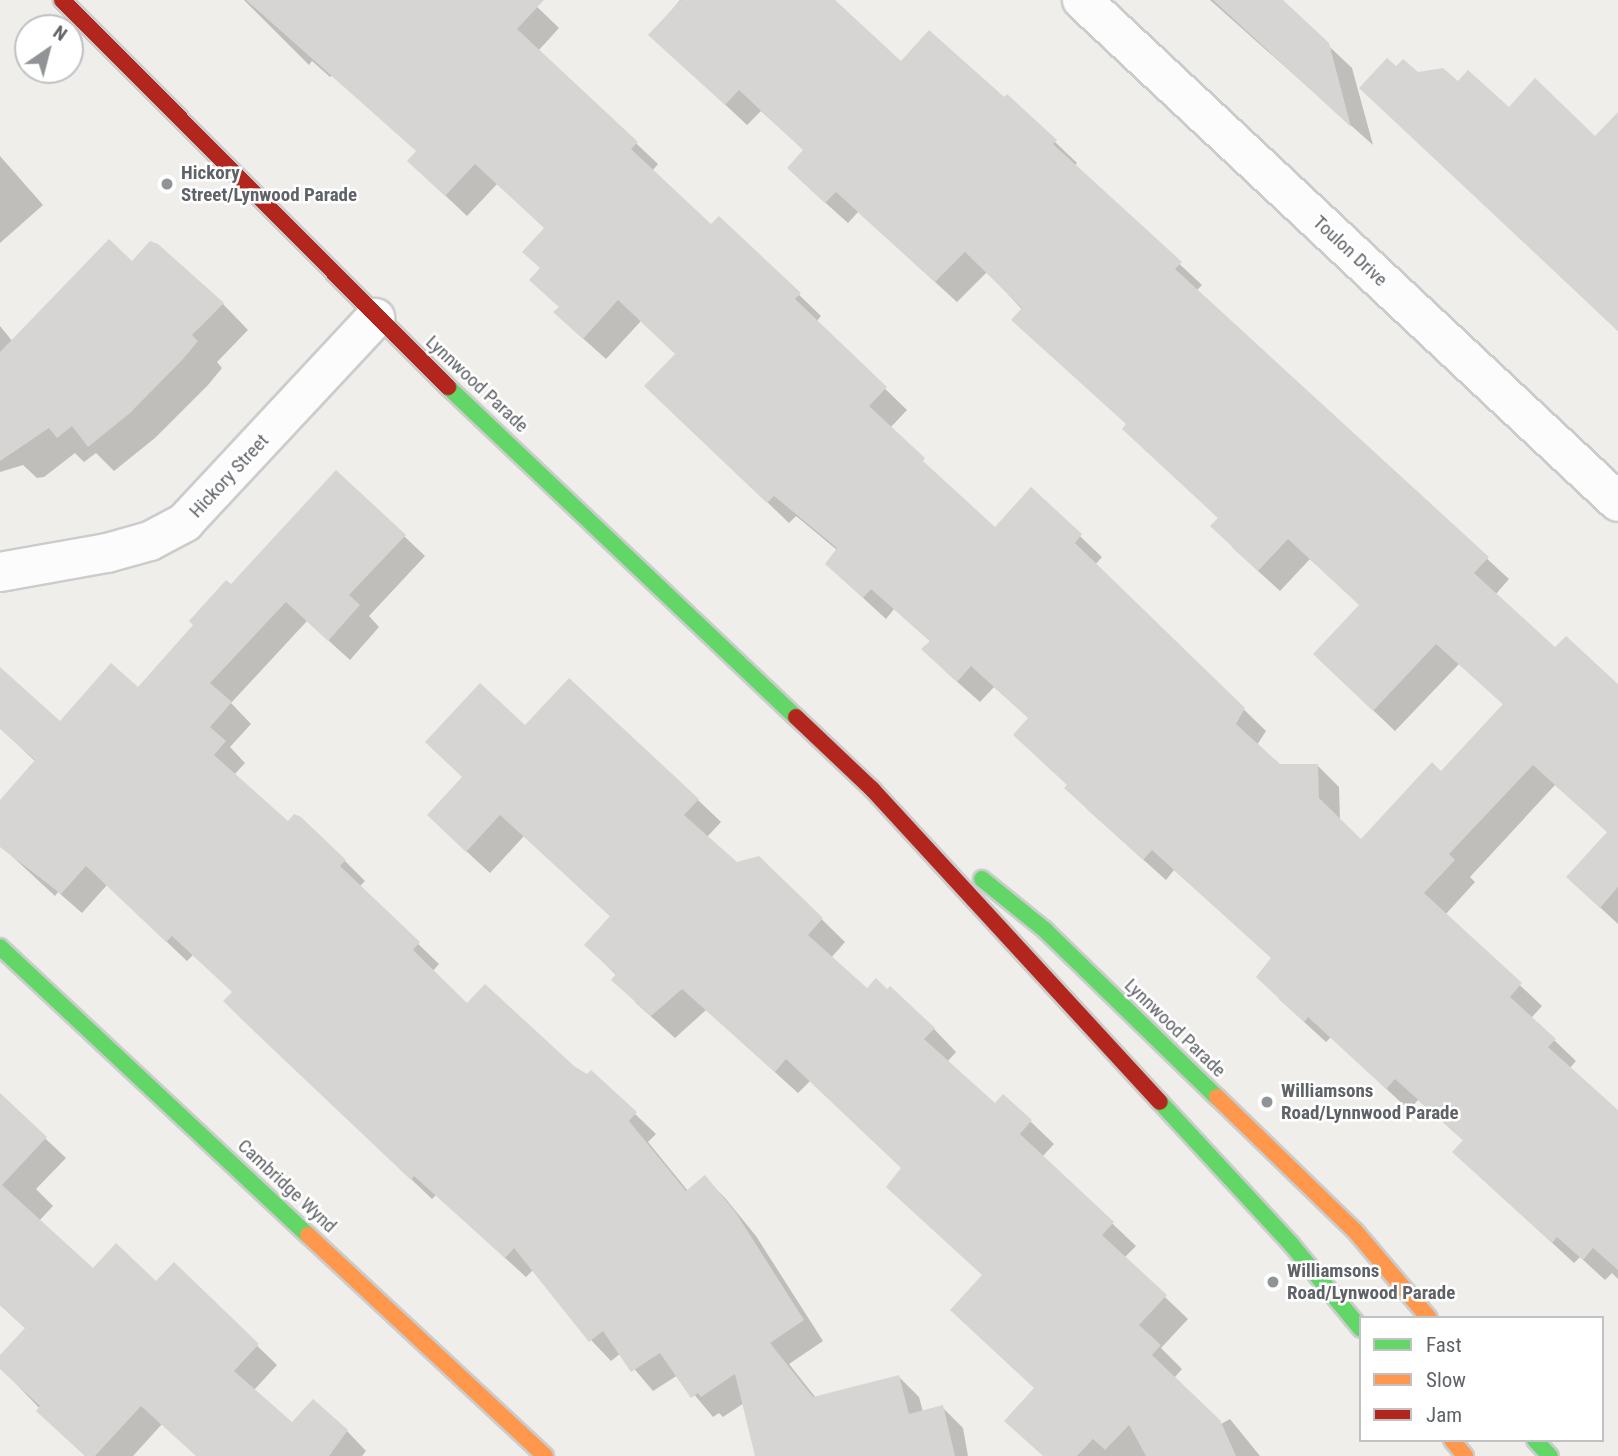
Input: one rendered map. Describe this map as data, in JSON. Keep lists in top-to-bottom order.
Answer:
{
  "streets": {
    "main road": ["Lynnwood Parade", "Cambridge Wynd"],
    "street": ["Toulon Drive", "Hickory Street"]
  },
  "crossings": [
    ["Lynnwood Parade", "Hickory Street"]
  ],
  "places": ["Hickory Street/Lynwood Parade", "Williamsons Road/Lynnwood Parade", "Williamsons Road/Lynwood Parade"],
  "legend": ["Fast", "Slow", "Jam"],
  "north": "top right"
}
